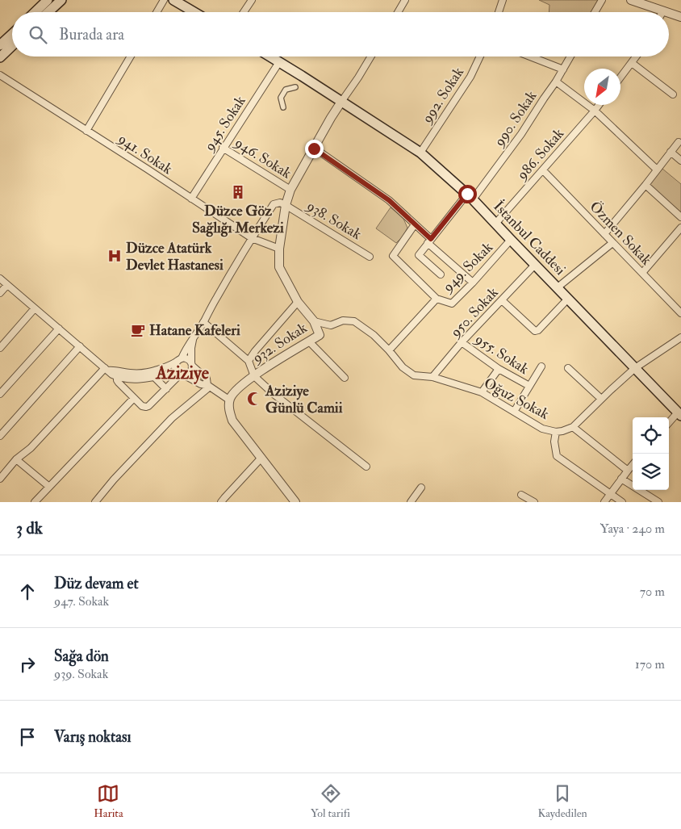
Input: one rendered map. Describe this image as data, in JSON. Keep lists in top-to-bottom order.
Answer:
{
  "streets": {
    "main road": ["İstanbul Caddesi"],
    "street": [
      "992. Sokak",
      "990. Sokak",
      "945. Sokak",
      "941. Sokak",
      "986. Sokak",
      "946. Sokak",
      "938. Sokak",
      "Özmen Sokak",
      "949. Sokak",
      "950. Sokak",
      "932. Sokak",
      "955. Sokak",
      "Oğuz Sokak"
    ]
  },
  "crossings": [
    ["992. Sokak", "İstanbul Caddesi"],
    ["990. Sokak", "İstanbul Caddesi"],
    ["945. Sokak", "941. Sokak"],
    ["945. Sokak", "946. Sokak"],
    ["945. Sokak", "İstanbul Caddesi"],
    ["941. Sokak", "932. Sokak"],
    ["986. Sokak", "Özmen Sokak"],
    ["986. Sokak", "İstanbul Caddesi"],
    ["946. Sokak", "932. Sokak"],
    ["938. Sokak", "932. Sokak"],
    ["İstanbul Caddesi", "949. Sokak"],
    ["İstanbul Caddesi", "950. Sokak"],
    ["İstanbul Caddesi", "932. Sokak"],
    ["949. Sokak", "Oğuz Sokak"],
    ["950. Sokak", "955. Sokak"],
    ["950. Sokak", "Oğuz Sokak"],
    ["932. Sokak", "Oğuz Sokak"]
  ],
  "districts": ["Aziziye"],
  "places": {
    "building": ["Düzce Göz Sağlığı Merkezi"],
    "hospital": ["Düzce Atatürk Devlet Hastanesi"],
    "cafe": ["Hatane Kafeleri"],
    "mosque": ["Aziziye Günlü Camii"]
  },
  "north": "bottom left",
  "page": {
    "search": "Burada ara",
    "heading": ["3 dk", "Yaya · 240 m"],
    "list": [
      ["Düz devam et", "947. Sokak", "70 m"],
      ["Sağa dön", "939. Sokak", "170 m"],
      "Varış noktası"
    ],
    "nav": ["Harita", "Yol tarifi", "Kaydedilen"]
  }
}
